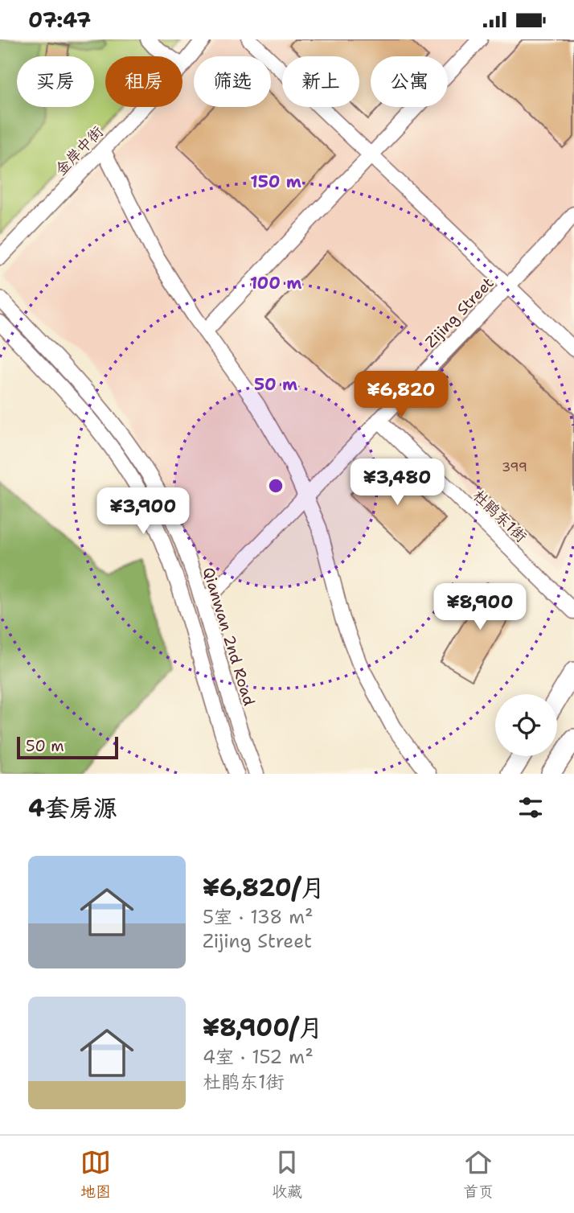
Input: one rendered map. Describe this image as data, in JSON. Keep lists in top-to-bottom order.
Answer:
{
  "streets": {
    "street": [
      "金岸中街",
      "Zijing Street",
      "杜鹃东1街",
      "Qianwan 2nd Road"
    ]
  },
  "crossings": [
    ["Zijing Street", "杜鹃东1街"],
    ["Zijing Street", "Qianwan 2nd Road"]
  ],
  "house_numbers": ["399"],
  "scale_bar": "50 m",
  "page": {
    "status": "07:47",
    "chip": [
      "买房",
      "租房",
      "筛选",
      "新上",
      "公寓"
    ],
    "price": [
      "¥6,820",
      "¥3,480",
      "¥3,900",
      "¥8,900"
    ],
    "scale": "50 m",
    "heading": "4套房源",
    "list": [
      {
        "name": "¥6,820/月",
        "note": "5室 · 138 m² · Zijing Street"
      },
      {
        "name": "¥8,900/月",
        "note": "4室 · 152 m² · 杜鹃东1街"
      }
    ],
    "tabs": ["地图", "收藏", "首页"]
  },
  "rings": ["150 m", "100 m", "50 m"]
}
